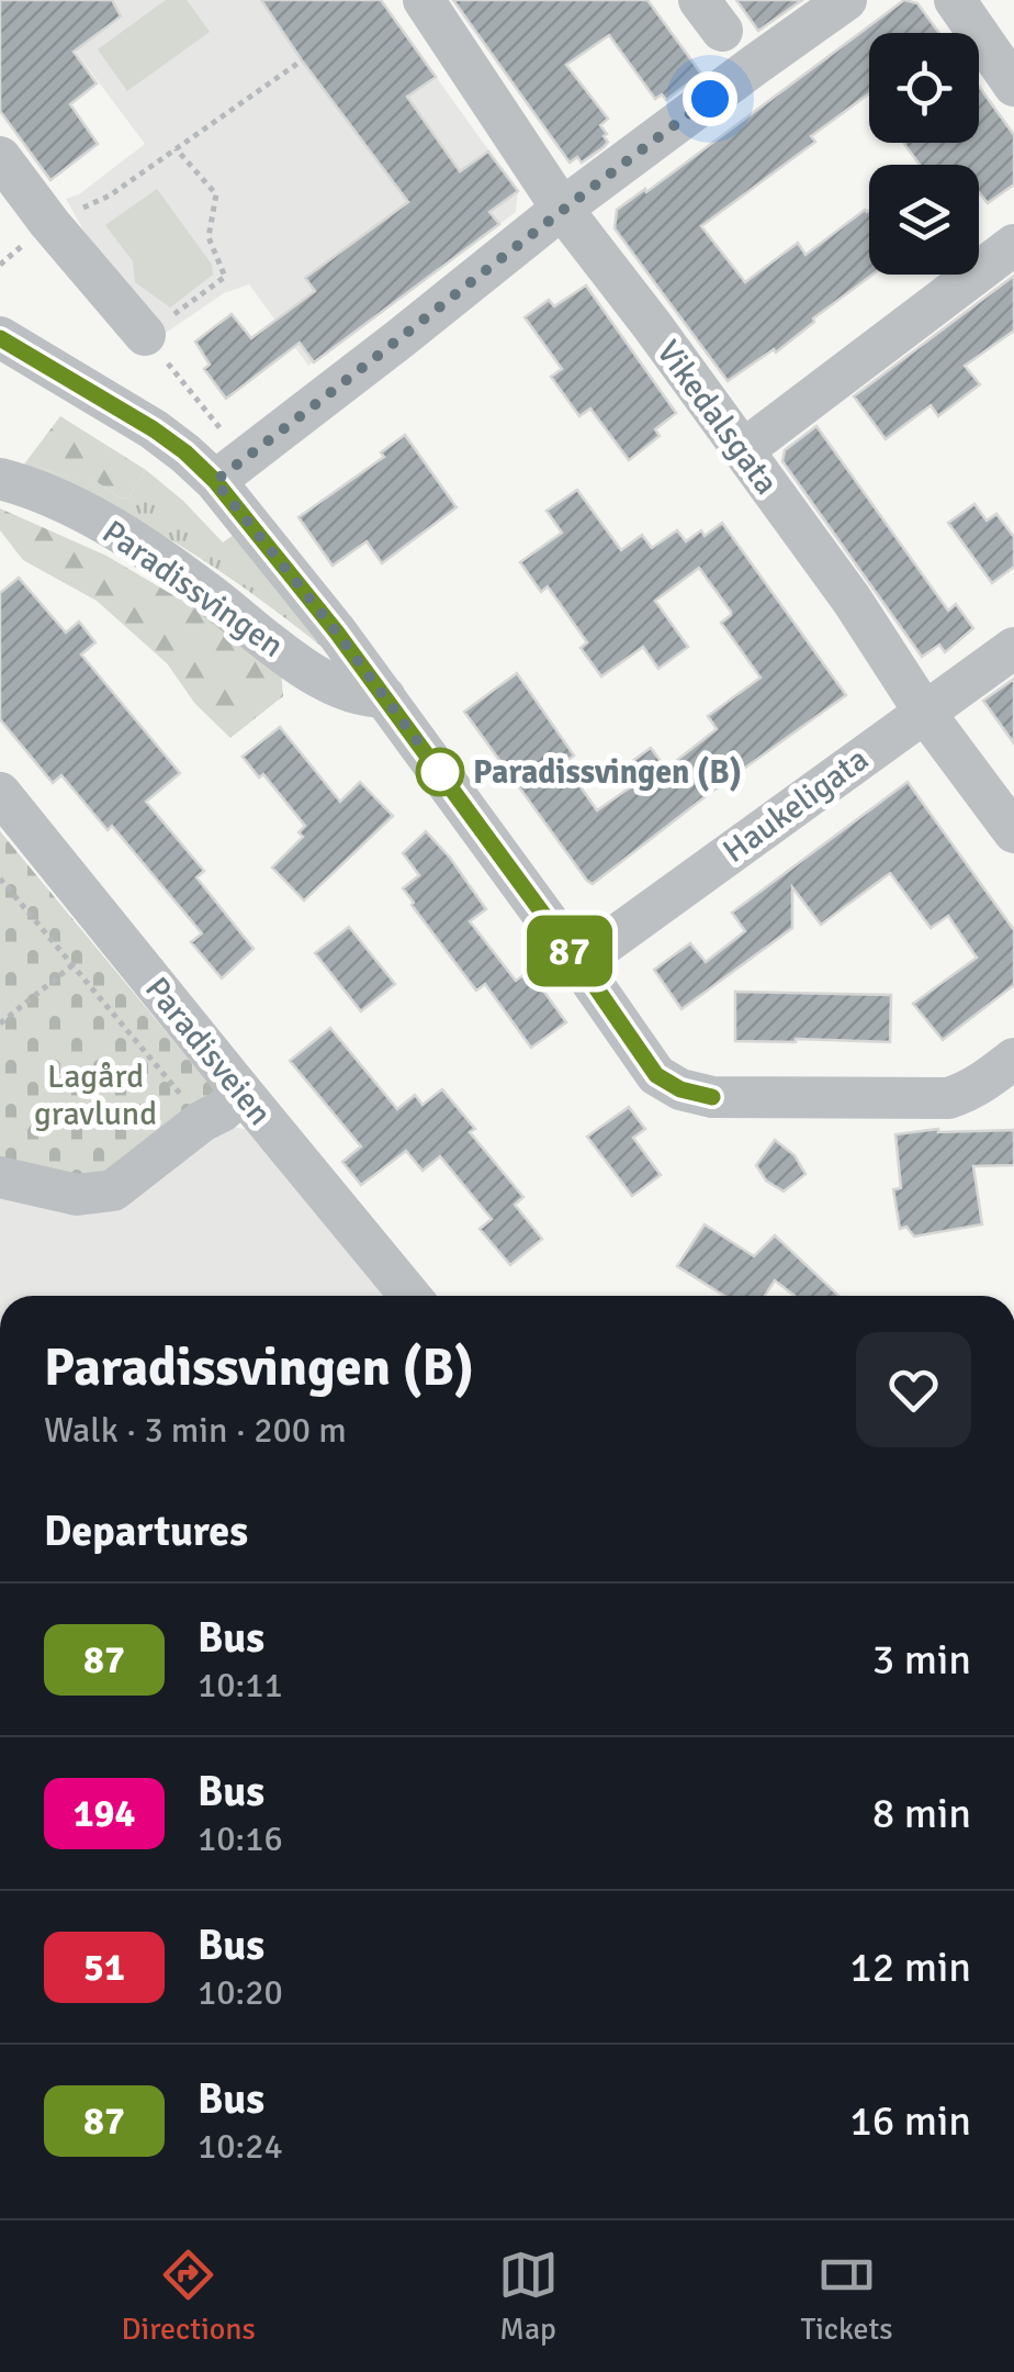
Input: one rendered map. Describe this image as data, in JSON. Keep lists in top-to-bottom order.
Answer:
{
  "streets": {
    "street": [
      "Vikedalsgata",
      "Paradissvingen",
      "Haukeligata",
      "Paradisveien"
    ]
  },
  "crossings": [
    ["Vikedalsgata", "Haukeligata"]
  ],
  "parks": ["Lagård gravlund"],
  "places": ["Paradissvingen (B)"],
  "lines": ["bus line 87"],
  "page": {
    "on_map": "87",
    "heading": [
      ["Paradissvingen (B)", "Walk · 3 min · 200 m"],
      "Departures"
    ],
    "list": [
      {
        "mark": "87",
        "name": "Bus",
        "note": "10:11",
        "value": "3 min"
      },
      {
        "mark": "194",
        "name": "Bus",
        "note": "10:16",
        "value": "8 min"
      },
      {
        "mark": "51",
        "name": "Bus",
        "note": "10:20",
        "value": "12 min"
      },
      {
        "mark": "87",
        "name": "Bus",
        "note": "10:24",
        "value": "16 min"
      }
    ],
    "tabs": ["Directions", "Map", "Tickets"]
  }
}
